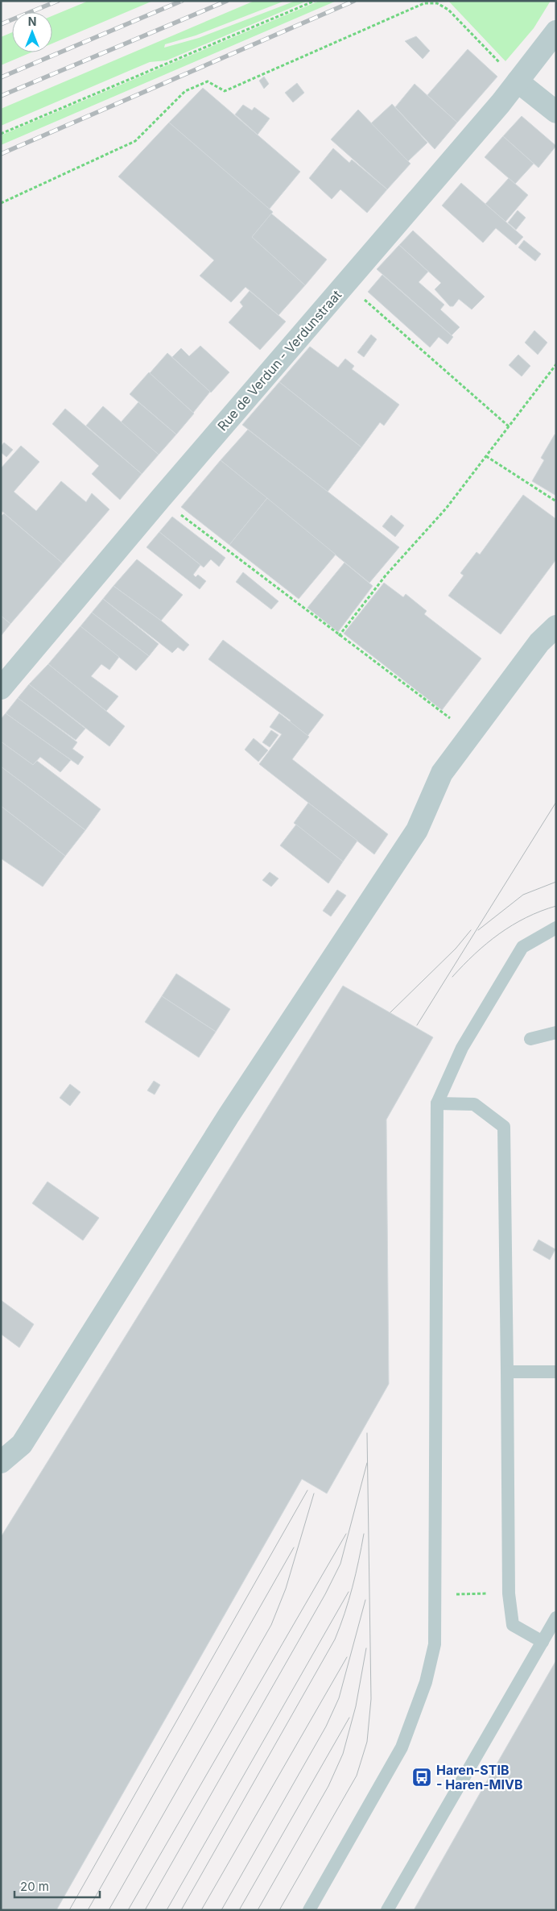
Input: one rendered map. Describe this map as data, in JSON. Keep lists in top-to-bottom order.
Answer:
{
  "streets": {
    "street": ["Rue de Verdun - Verdunstraat"]
  },
  "places": {
    "bus stop": ["Haren-STIB - Haren-MIVB"]
  },
  "scale_bar": "20 m",
  "north": "top"
}
